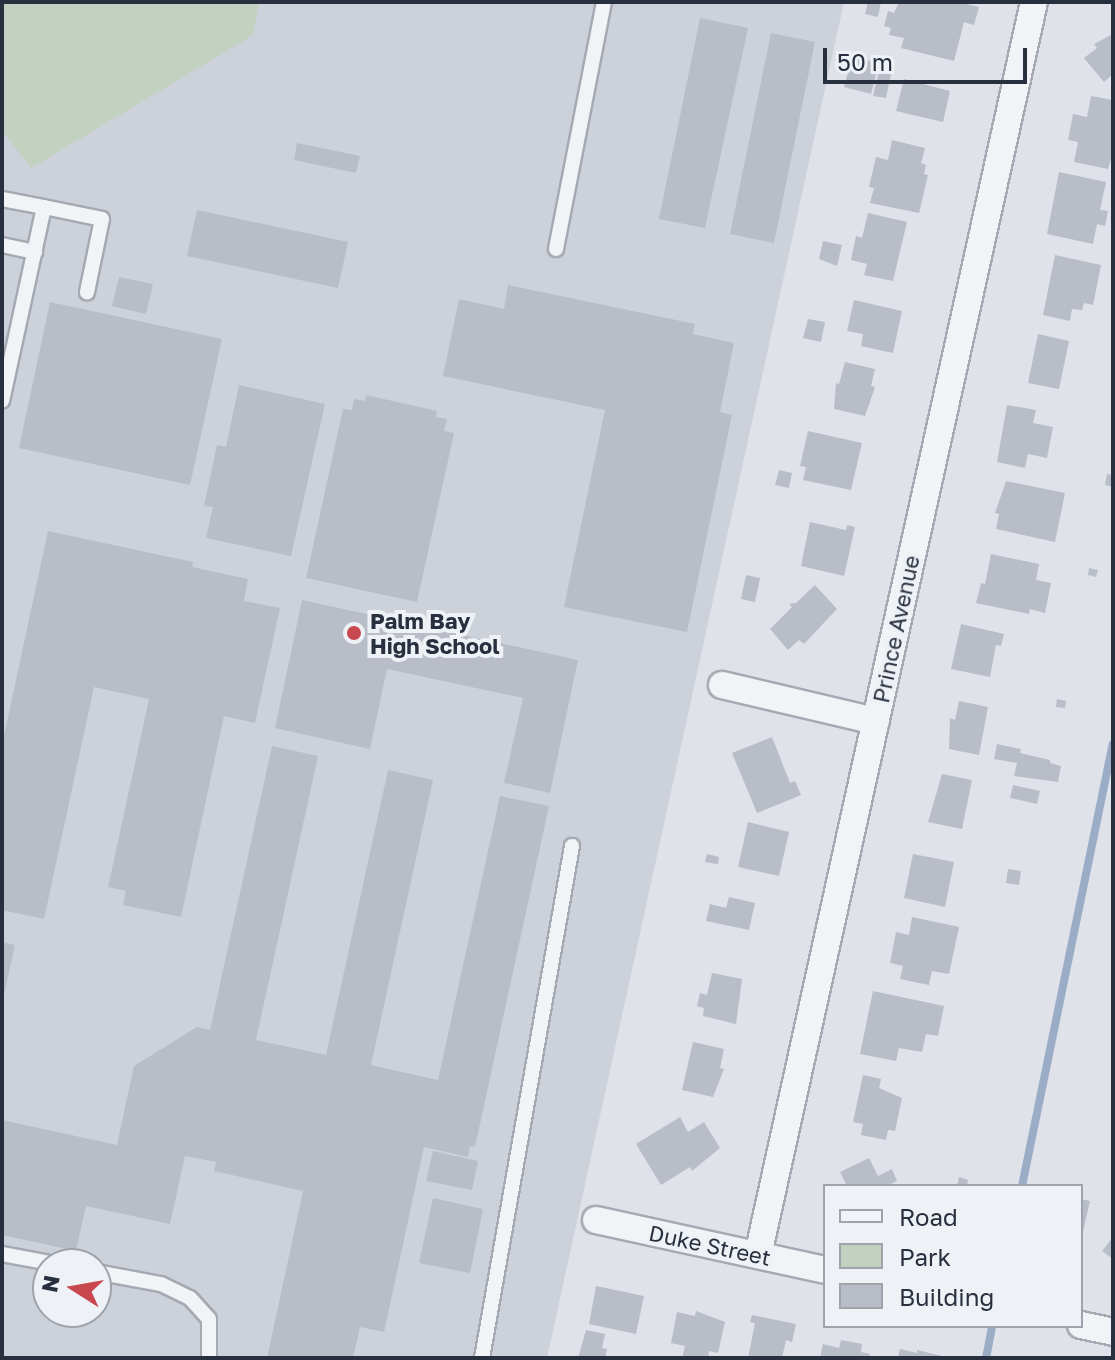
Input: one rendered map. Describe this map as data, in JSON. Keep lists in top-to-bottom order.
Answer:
{
  "streets": {
    "street": ["Prince Avenue", "Duke Street"]
  },
  "crossings": [
    ["Prince Avenue", "Duke Street"]
  ],
  "places": ["Palm Bay High School"],
  "legend": ["Road", "Park", "Building"],
  "scale_bar": "50 m",
  "north": "left"
}
